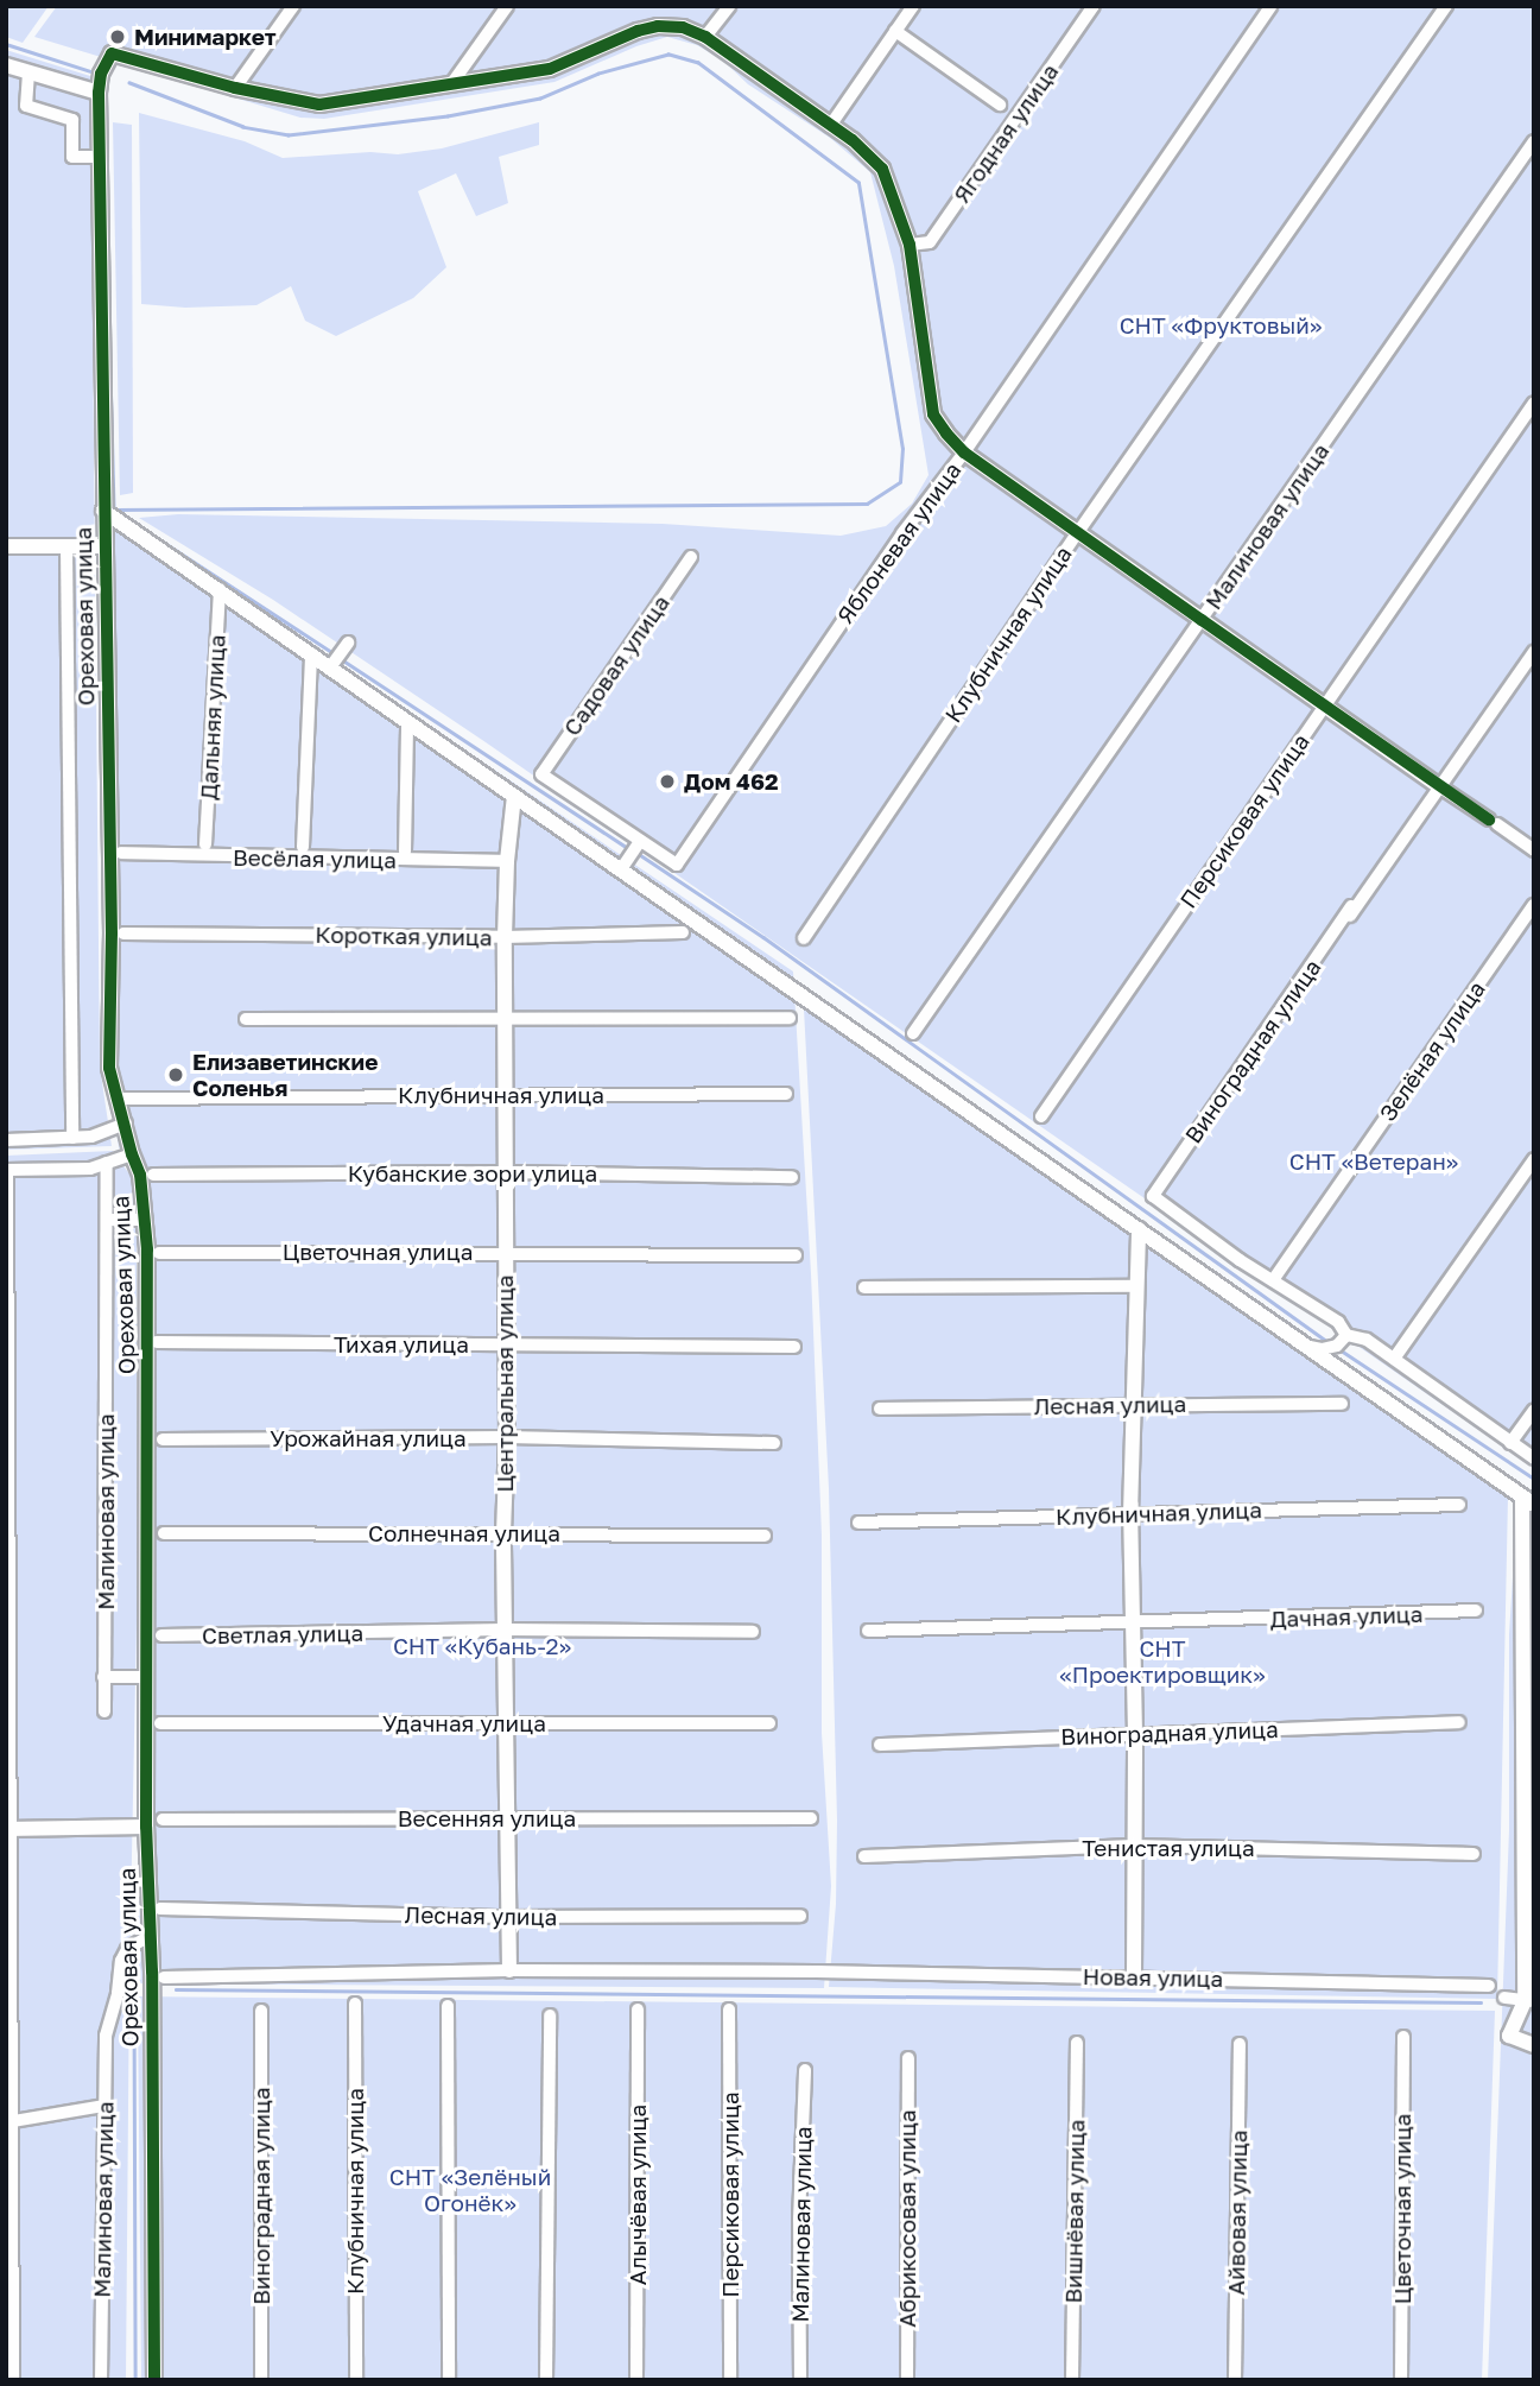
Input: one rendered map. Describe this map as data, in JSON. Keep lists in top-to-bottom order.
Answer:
{
  "streets": {
    "street": [
      "Ягодная улица",
      "Малиновая улица",
      "Яблоневая улица",
      "Ореховая улица",
      "Клубничная улица",
      "Садовая улица",
      "Дальняя улица",
      "Персиковая улица",
      "Весёлая улица",
      "Короткая улица",
      "Виноградная улица",
      "Зелёная улица",
      "Кубанские зори улица",
      "Цветочная улица",
      "Тихая улица",
      "Центральная улица",
      "Лесная улица",
      "Урожайная улица",
      "Солнечная улица",
      "Дачная улица",
      "Светлая улица",
      "Удачная улица",
      "Весенняя улица",
      "Тенистая улица",
      "Новая улица",
      "Алычёвая улица",
      "Вишнёвая улица",
      "Айвовая улица",
      "Абрикосовая улица"
    ]
  },
  "crossings": [
    ["Малиновая улица", "Ореховая улица"],
    ["Яблоневая улица", "Садовая улица"],
    ["Ореховая улица", "Клубничная улица"],
    ["Клубничная улица", "Центральная улица"],
    ["Весёлая улица", "Центральная улица"],
    ["Короткая улица", "Центральная улица"],
    ["Кубанские зори улица", "Центральная улица"],
    ["Цветочная улица", "Центральная улица"],
    ["Тихая улица", "Центральная улица"],
    ["Центральная улица", "Лесная улица"],
    ["Центральная улица", "Урожайная улица"],
    ["Центральная улица", "Солнечная улица"],
    ["Центральная улица", "Светлая улица"],
    ["Центральная улица", "Удачная улица"],
    ["Центральная улица", "Весенняя улица"],
    ["Центральная улица", "Новая улица"]
  ],
  "parks": [
    "СНТ «Фруктовый»",
    "СНТ «Ветеран»",
    "СНТ «Кубань-2»",
    "СНТ «Проектировщик»",
    "СНТ «Зелёный Огонёк»"
  ],
  "places": ["Минимаркет", "Дом 462", "Елизаветинские Соленья"]
}
